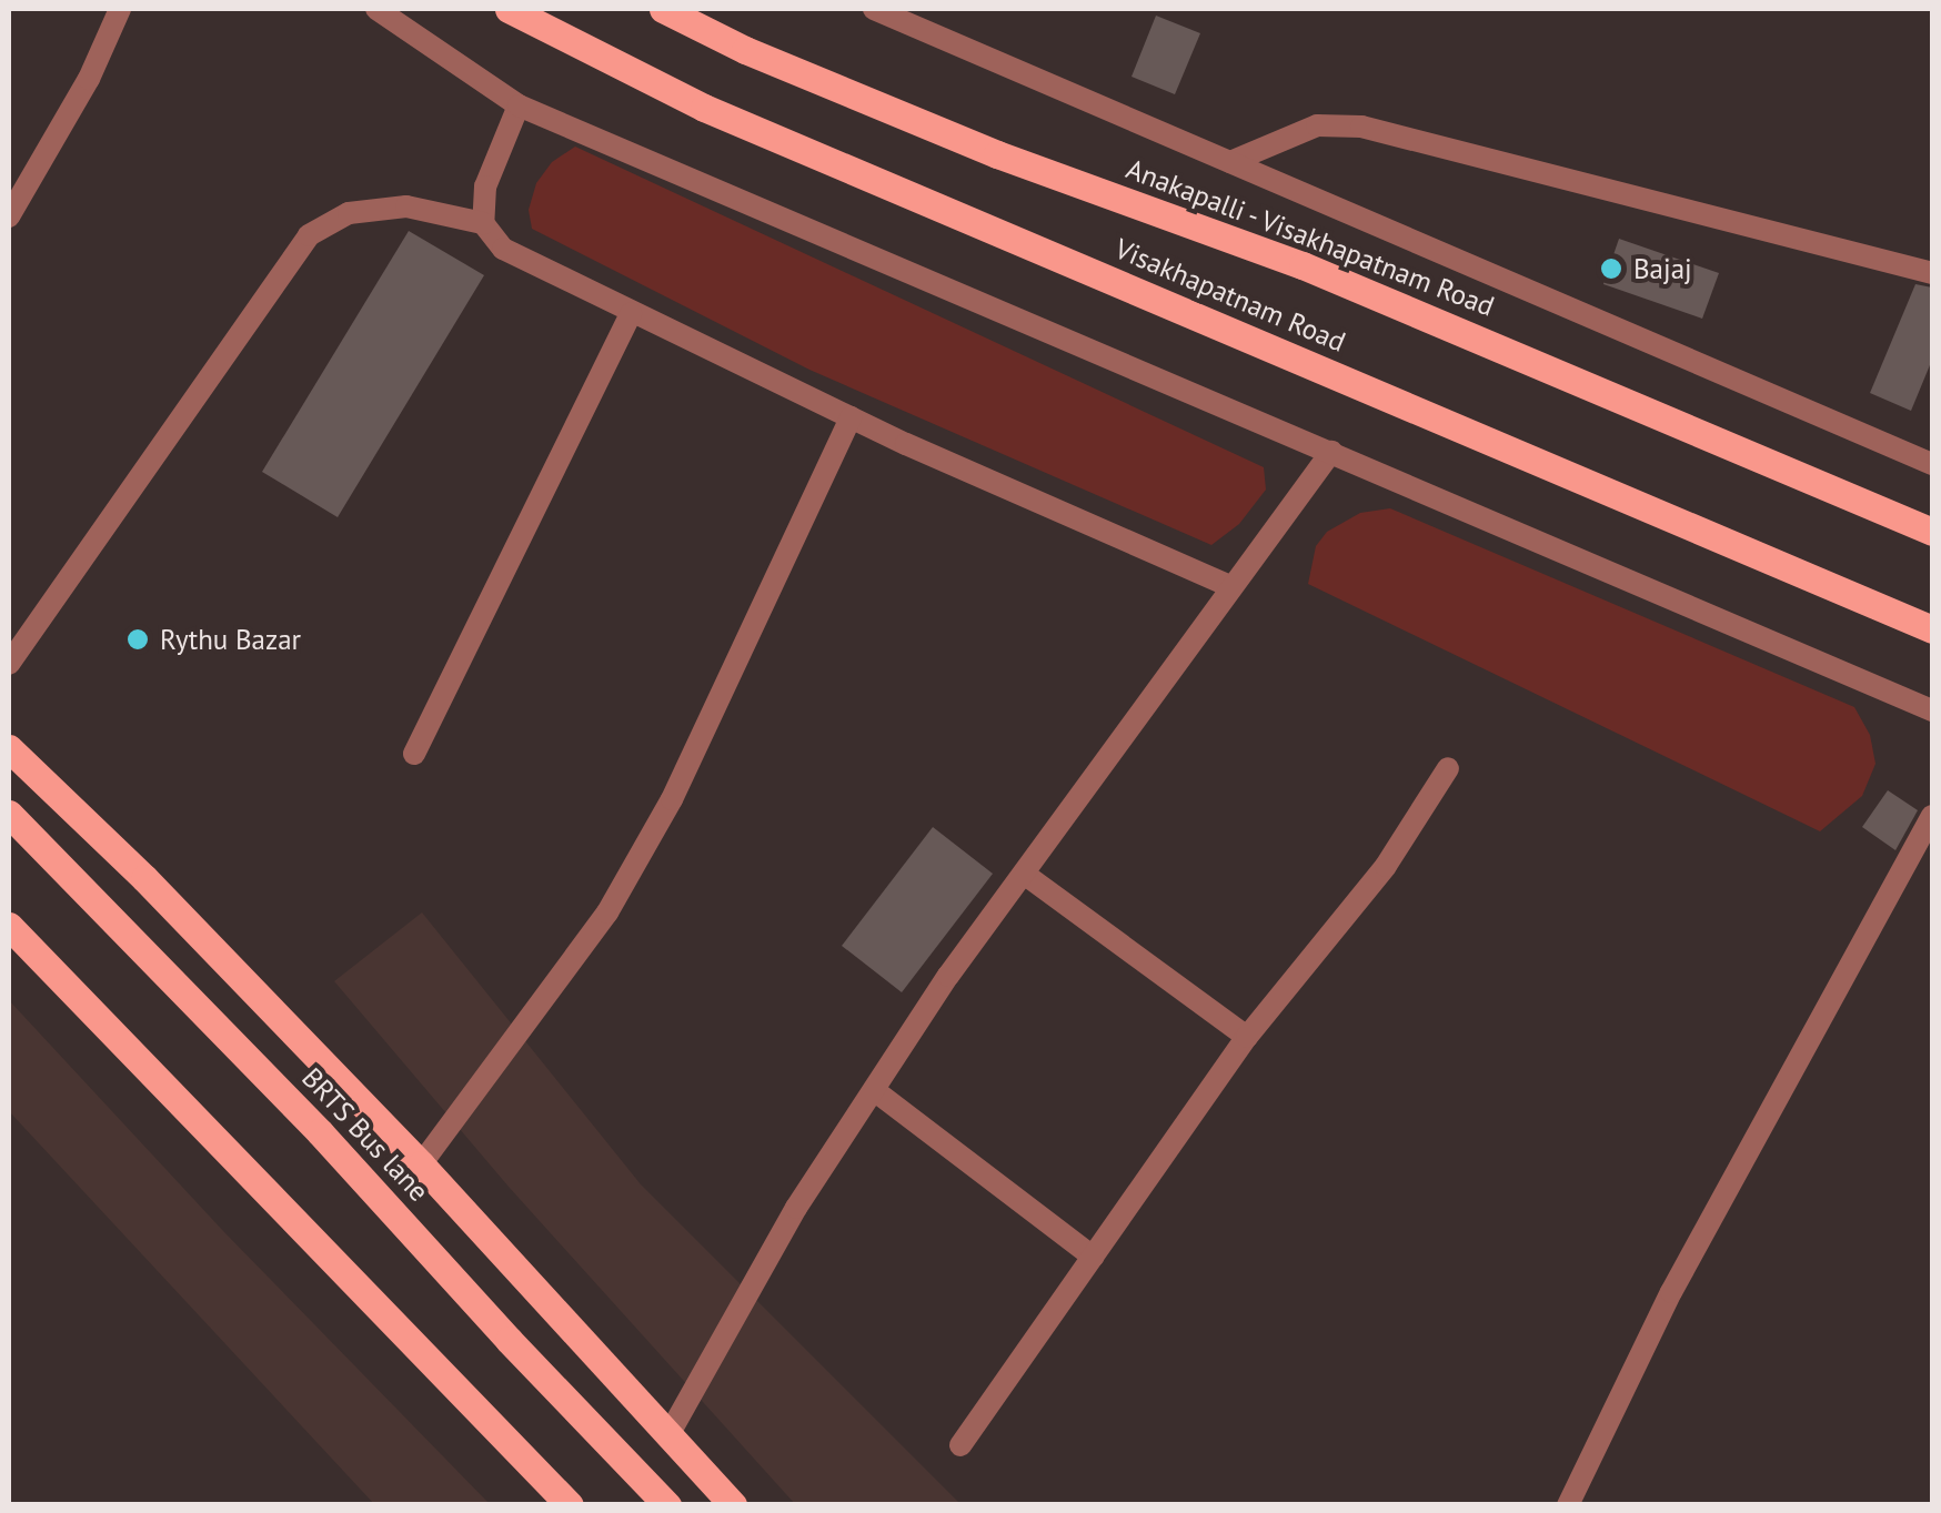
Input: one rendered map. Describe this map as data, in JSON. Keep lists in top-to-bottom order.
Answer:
{
  "streets": {
    "main road": ["Anakapalli - Visakhapatnam Road", "Visakhapatnam Road", "BRTS Bus lane"]
  },
  "places": ["Bajaj", "Rythu Bazar"]
}
